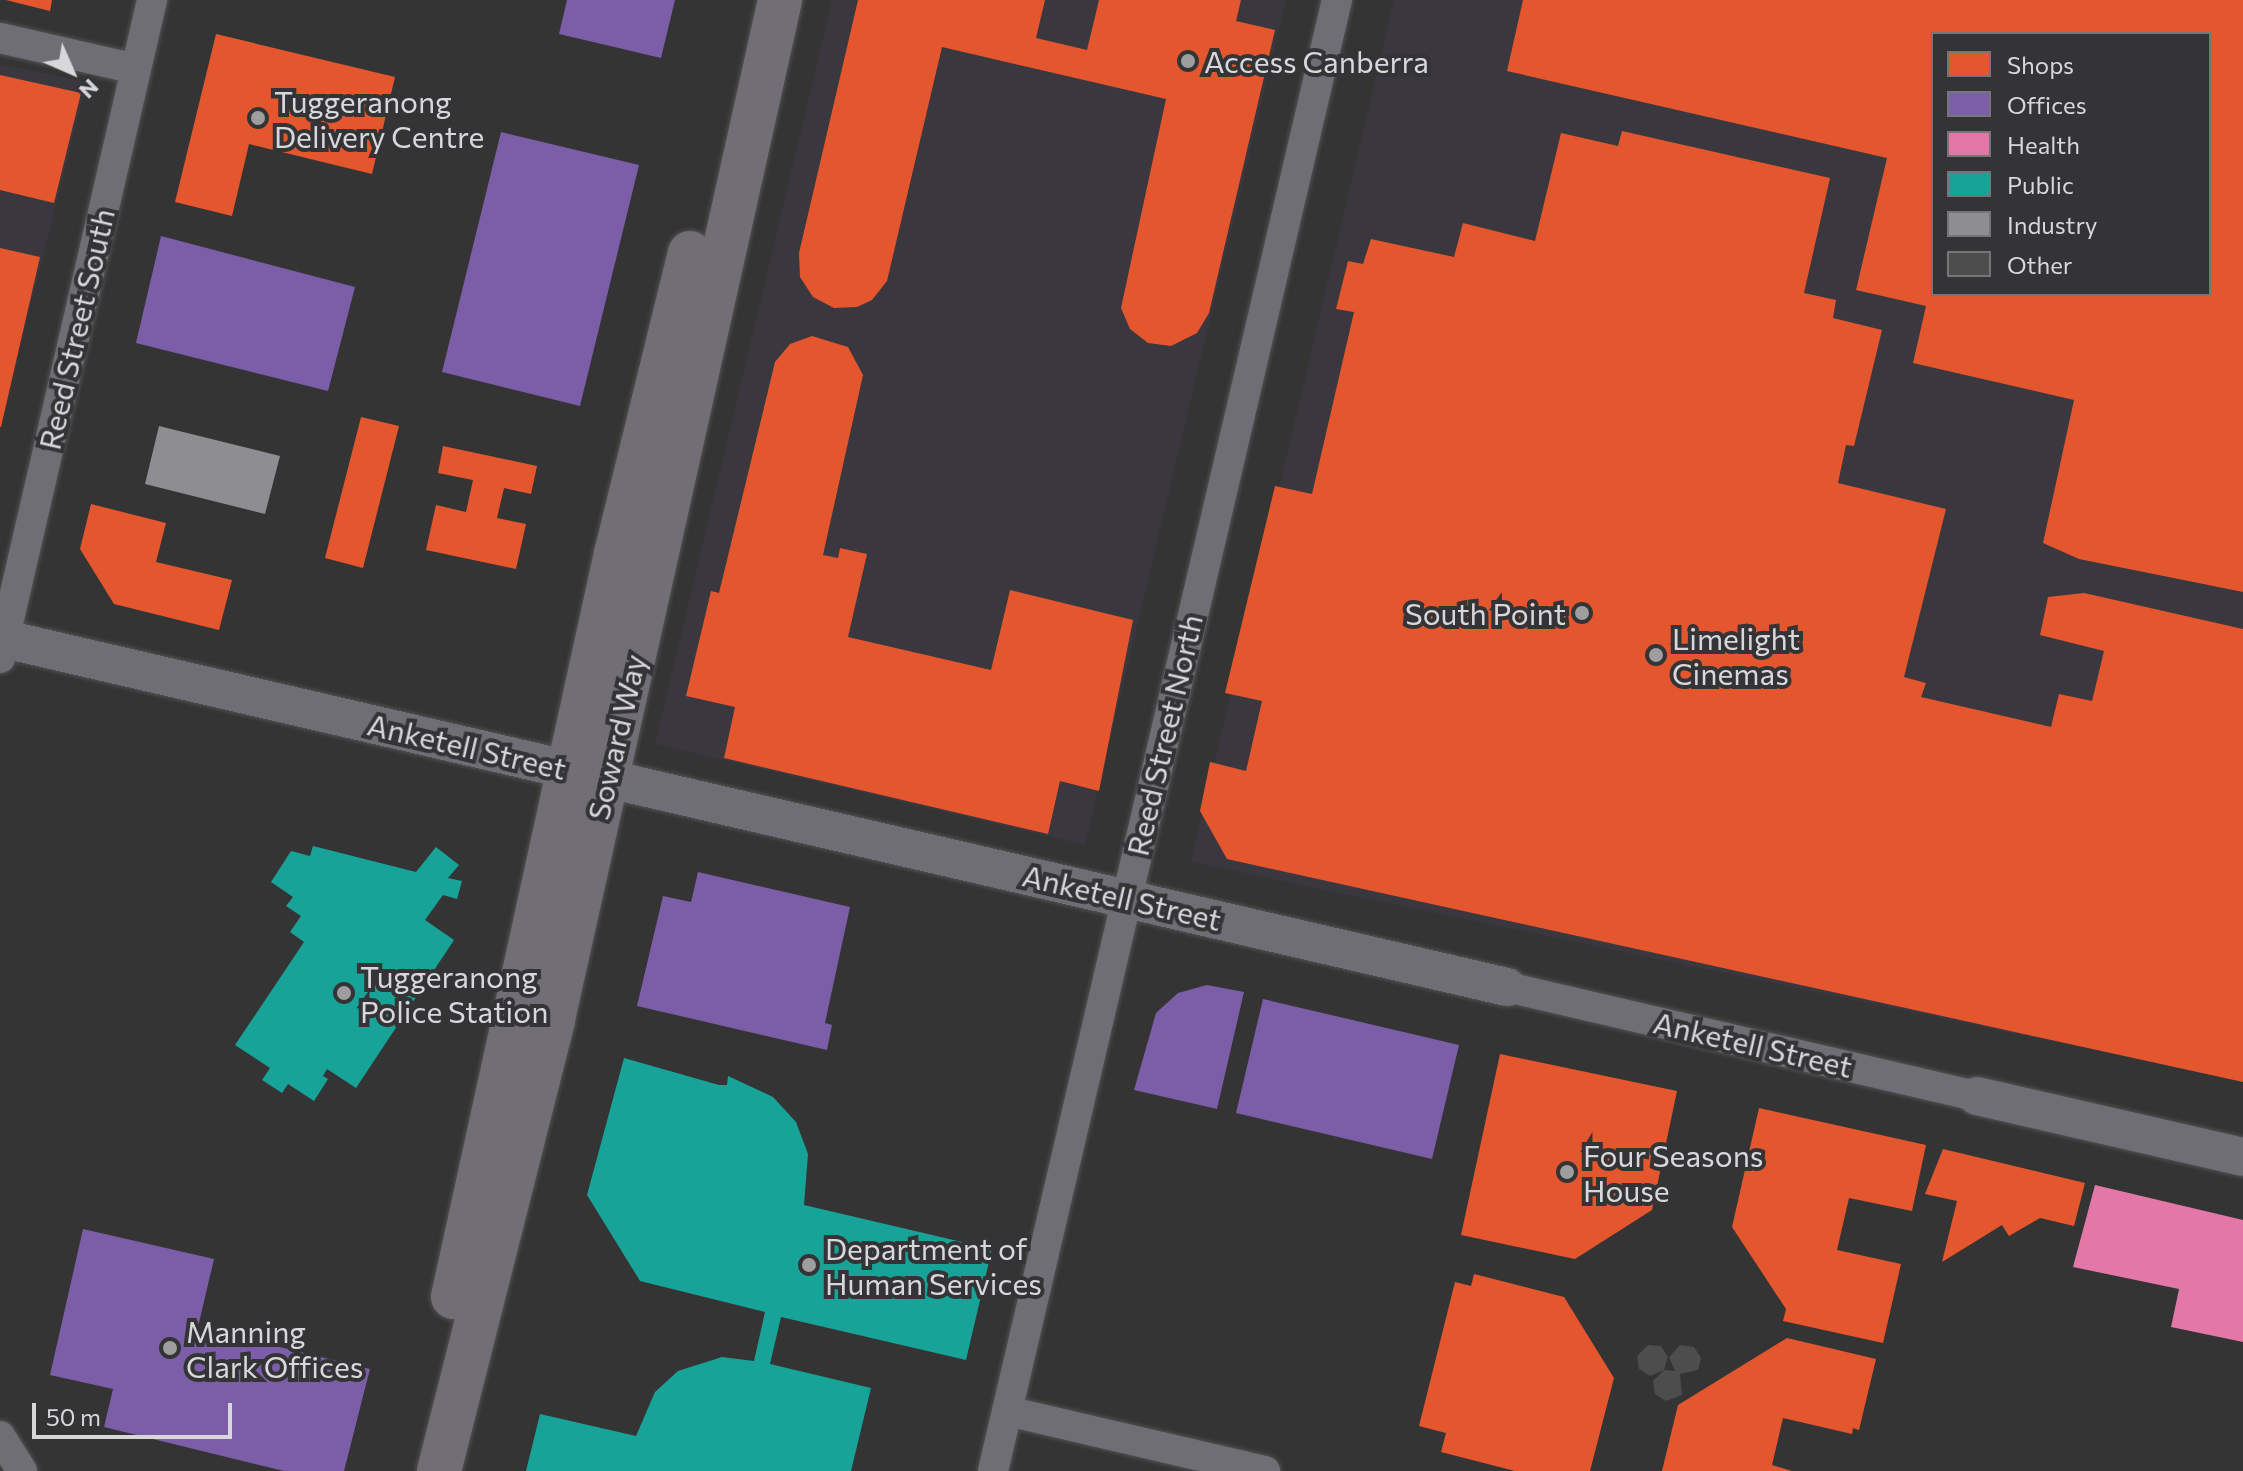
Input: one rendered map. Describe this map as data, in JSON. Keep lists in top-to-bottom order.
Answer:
{
  "streets": {
    "main road": ["Soward Way"],
    "street": ["Reed Street South", "Reed Street North", "Anketell Street"]
  },
  "crossings": [
    ["Reed Street South", "Anketell Street"],
    ["Reed Street North", "Anketell Street"],
    ["Soward Way", "Anketell Street"]
  ],
  "places": [
    "Access Canberra",
    "Tuggeranong Delivery Centre",
    "South Point",
    "Limelight Cinemas",
    "Tuggeranong Police Station",
    "Four Seasons House",
    "Department of Human Services",
    "Manning Clark Offices"
  ],
  "legend": [
    "Shops",
    "Offices",
    "Health",
    "Public",
    "Industry",
    "Other"
  ],
  "scale_bar": "50 m",
  "north": "bottom right"
}
